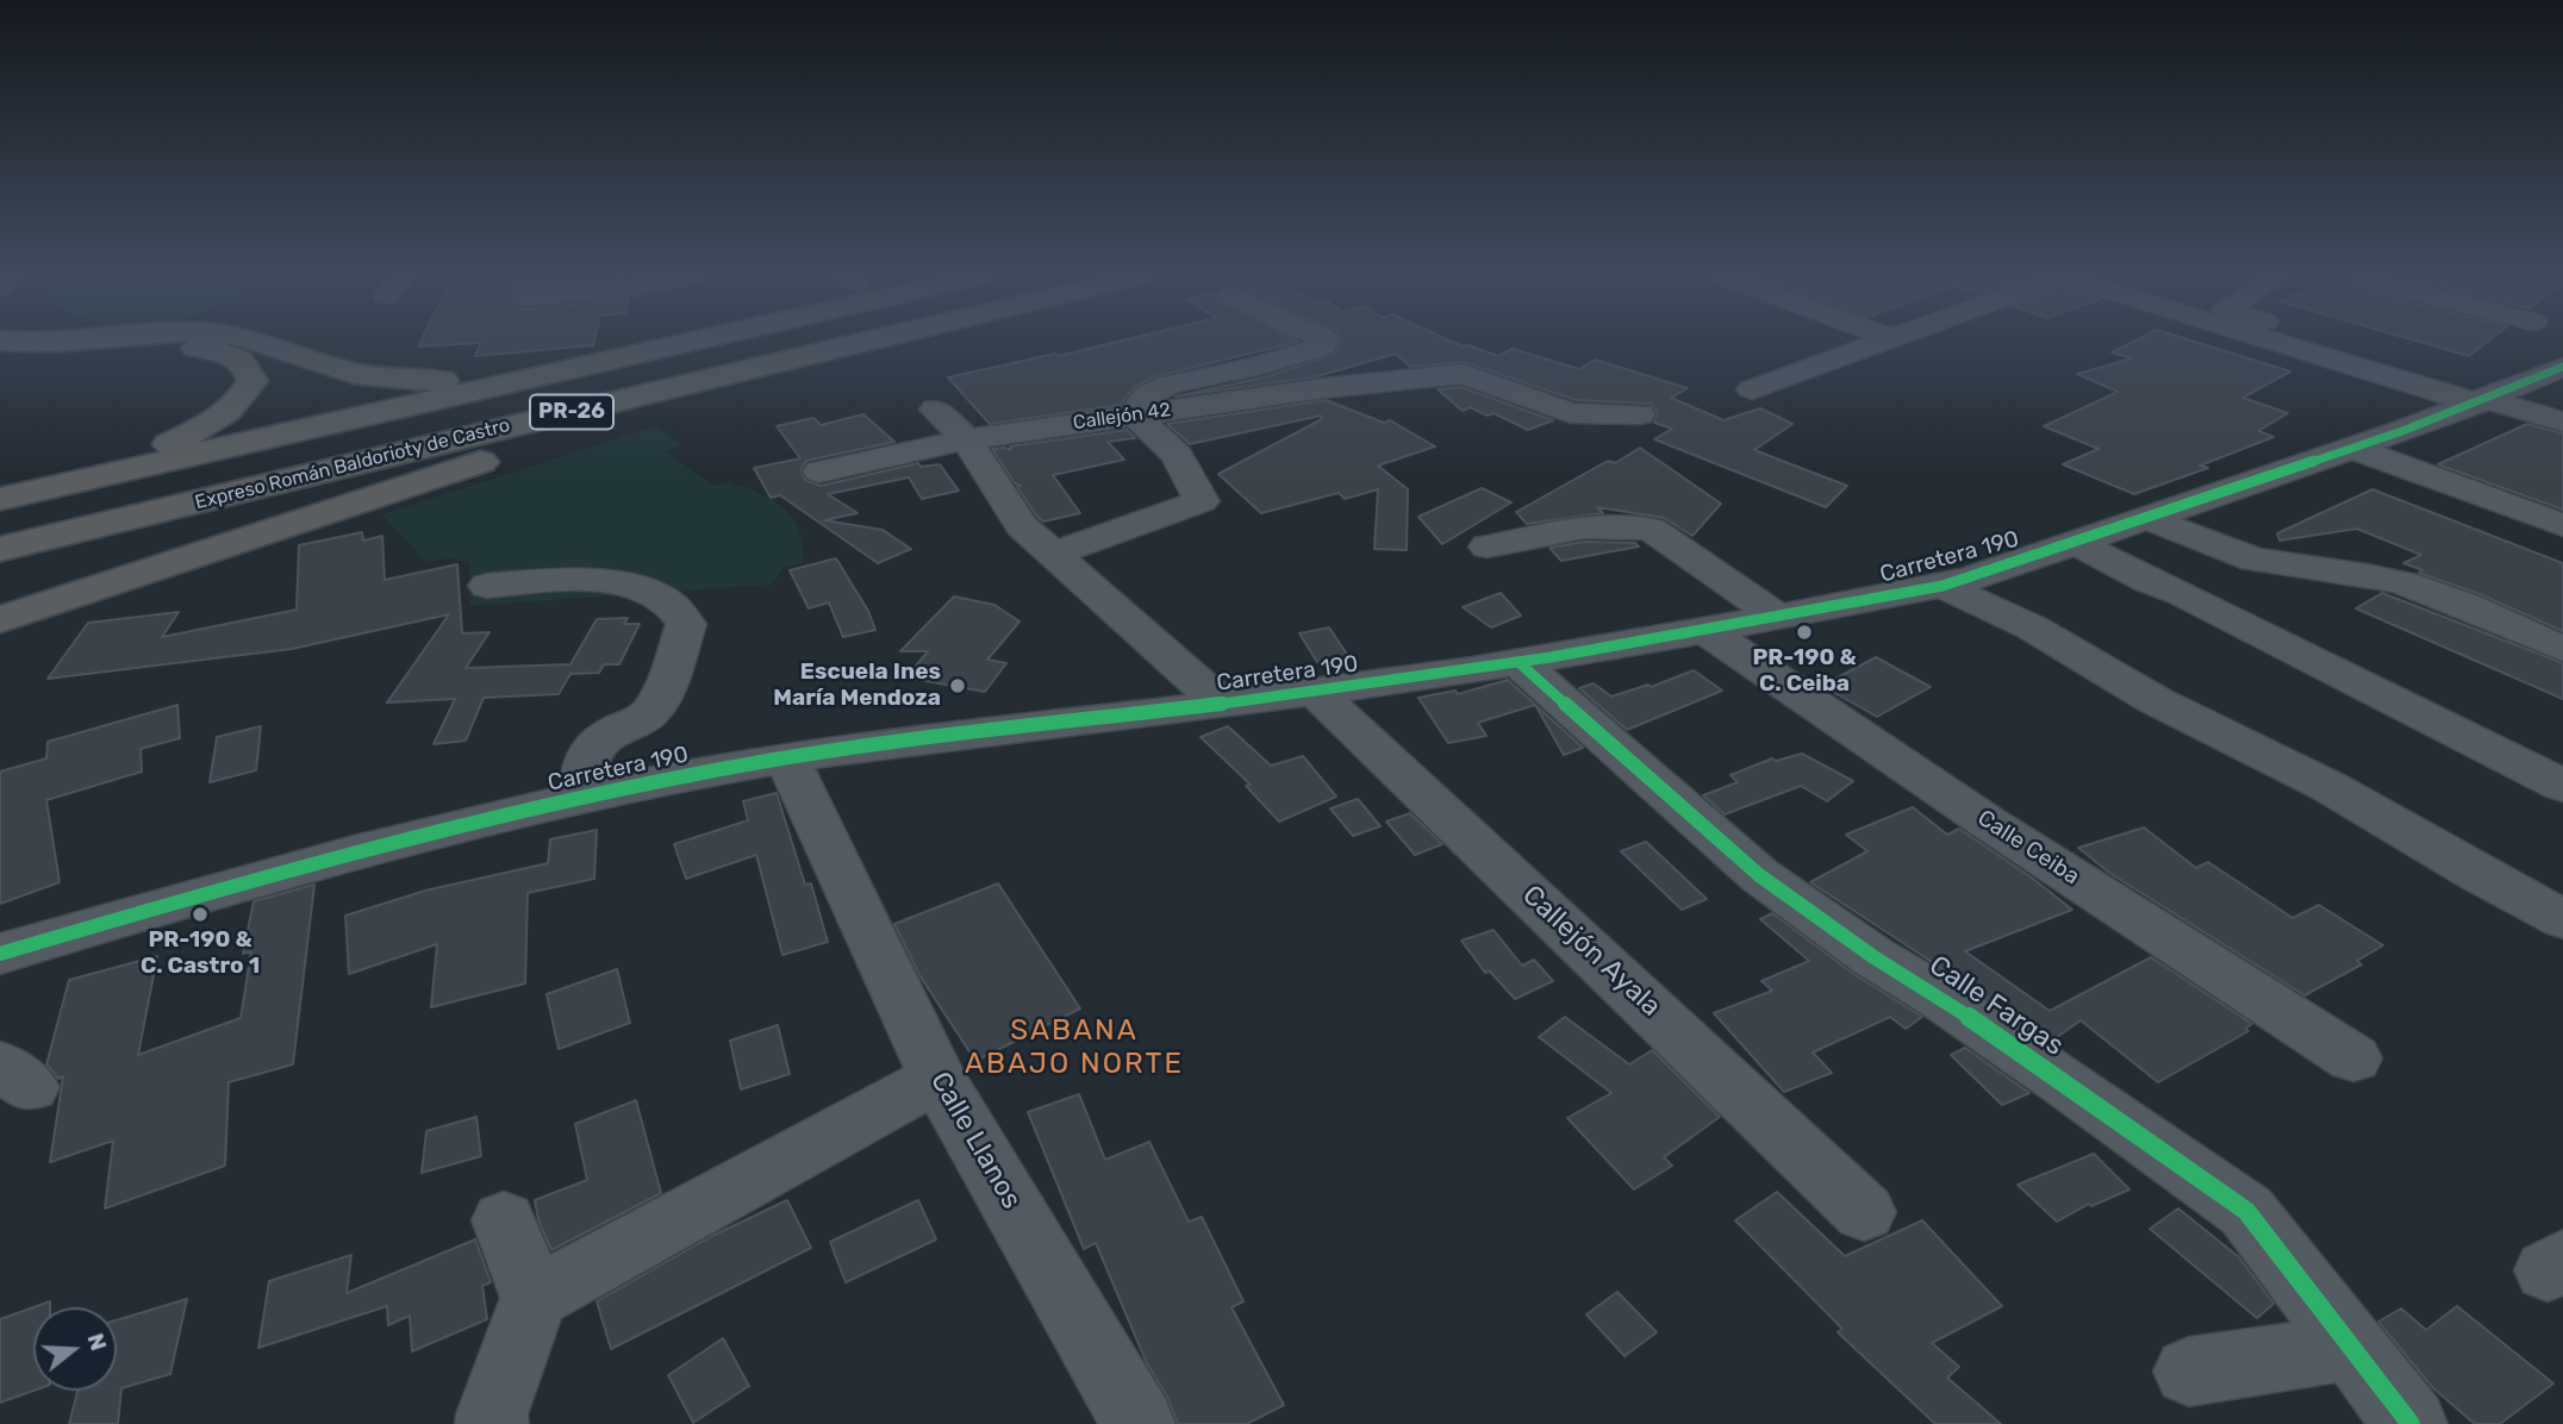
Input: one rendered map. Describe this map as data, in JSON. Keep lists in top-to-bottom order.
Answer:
{
  "streets": {
    "highway": ["PR-26", "Expreso Román Baldorioty de Castro"],
    "street": [
      "Callejón 42",
      "Carretera 190",
      "Calle Ceiba",
      "Callejón Ayala",
      "Calle Fargas",
      "Calle Llanos"
    ]
  },
  "crossings": [
    ["Carretera 190", "Calle Ceiba"],
    ["Carretera 190", "Callejón Ayala"],
    ["Carretera 190", "Calle Fargas"],
    ["Carretera 190", "Calle Llanos"]
  ],
  "districts": ["SABANA ABAJO NORTE"],
  "places": ["PR-190 & C. Ceiba", "Escuela Ines María Mendoza", "PR-190 & C. Castro 1"],
  "north": "right"
}
